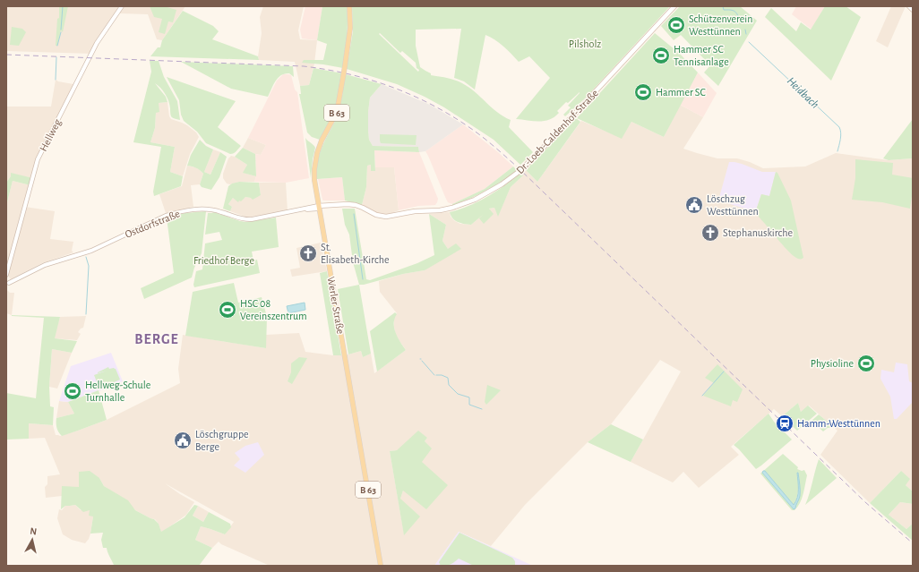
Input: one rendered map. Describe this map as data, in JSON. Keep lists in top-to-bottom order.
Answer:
{
  "streets": {
    "main road": ["B 63", "Dr.-Loeb-Caldenhof-Straße", "Werler Straße"],
    "street": ["Hellweg", "Ostdorfstraße"]
  },
  "crossings": [
    ["Dr.-Loeb-Caldenhof-Straße", "Ostdorfstraße"],
    ["Dr.-Loeb-Caldenhof-Straße", "Werler Straße"],
    ["Ostdorfstraße", "Werler Straße"]
  ],
  "districts": ["BERGE"],
  "water": ["Heidbach"],
  "parks": ["Pilsholz", "Friedhof Berge"],
  "places": {
    "sports": [
      "Schützenverein Westtünnen",
      "Hammer SC Tennisanlage",
      "Hammer SC",
      "HSC 08 Vereinszentrum",
      "Physioline",
      "Hellweg-Schule Turnhalle"
    ],
    "public building": ["Löschzug Westtünnen", "Löschgruppe Berge"],
    "church": ["Stephanuskirche", "St. Elisabeth-Kirche"],
    "station": ["Hamm-Westtünnen"]
  },
  "north": "top"
}
